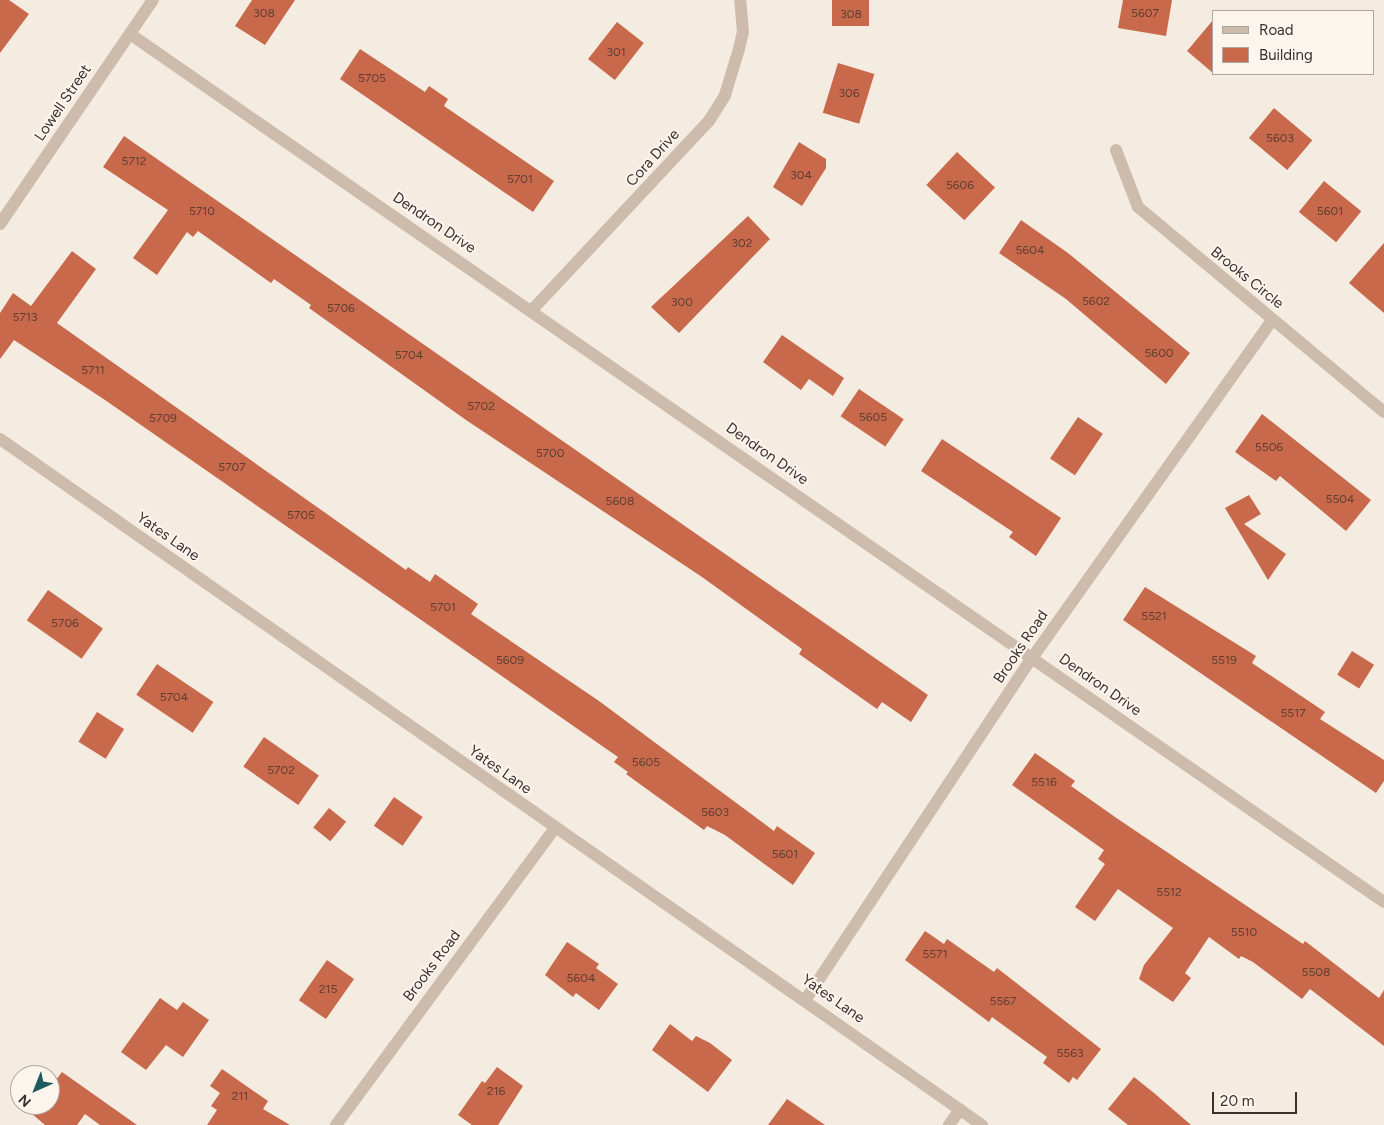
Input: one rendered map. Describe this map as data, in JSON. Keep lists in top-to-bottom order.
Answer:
{
  "streets": {
    "street": [
      "Lowell Street",
      "Cora Drive",
      "Dendron Drive",
      "Brooks Circle",
      "Yates Lane",
      "Brooks Road"
    ]
  },
  "crossings": [
    ["Lowell Street", "Dendron Drive"],
    ["Cora Drive", "Dendron Drive"],
    ["Dendron Drive", "Brooks Road"],
    ["Brooks Circle", "Brooks Road"],
    ["Yates Lane", "Brooks Road"]
  ],
  "house_numbers": [
    "308",
    "5607",
    "308",
    "301",
    "5705",
    "306",
    "5603",
    "5712",
    "304",
    "5701",
    "5606",
    "5710",
    "5601",
    "302",
    "5604",
    "5602",
    "300",
    "5706",
    "5713",
    "5600",
    "5704",
    "5711",
    "5702",
    "5605",
    "5709",
    "5506",
    "5700",
    "5707",
    "5504",
    "5608",
    "5705",
    "5701",
    "5521",
    "5706",
    "5609",
    "5519",
    "5704",
    "5517",
    "5605",
    "5702",
    "5516",
    "5603",
    "5601",
    "5512",
    "5510",
    "5571",
    "5508",
    "5604",
    "215",
    "5567",
    "5563",
    "216",
    "211"
  ],
  "legend": ["Road", "Building"],
  "scale_bar": "20 m",
  "north": "bottom left"
}
